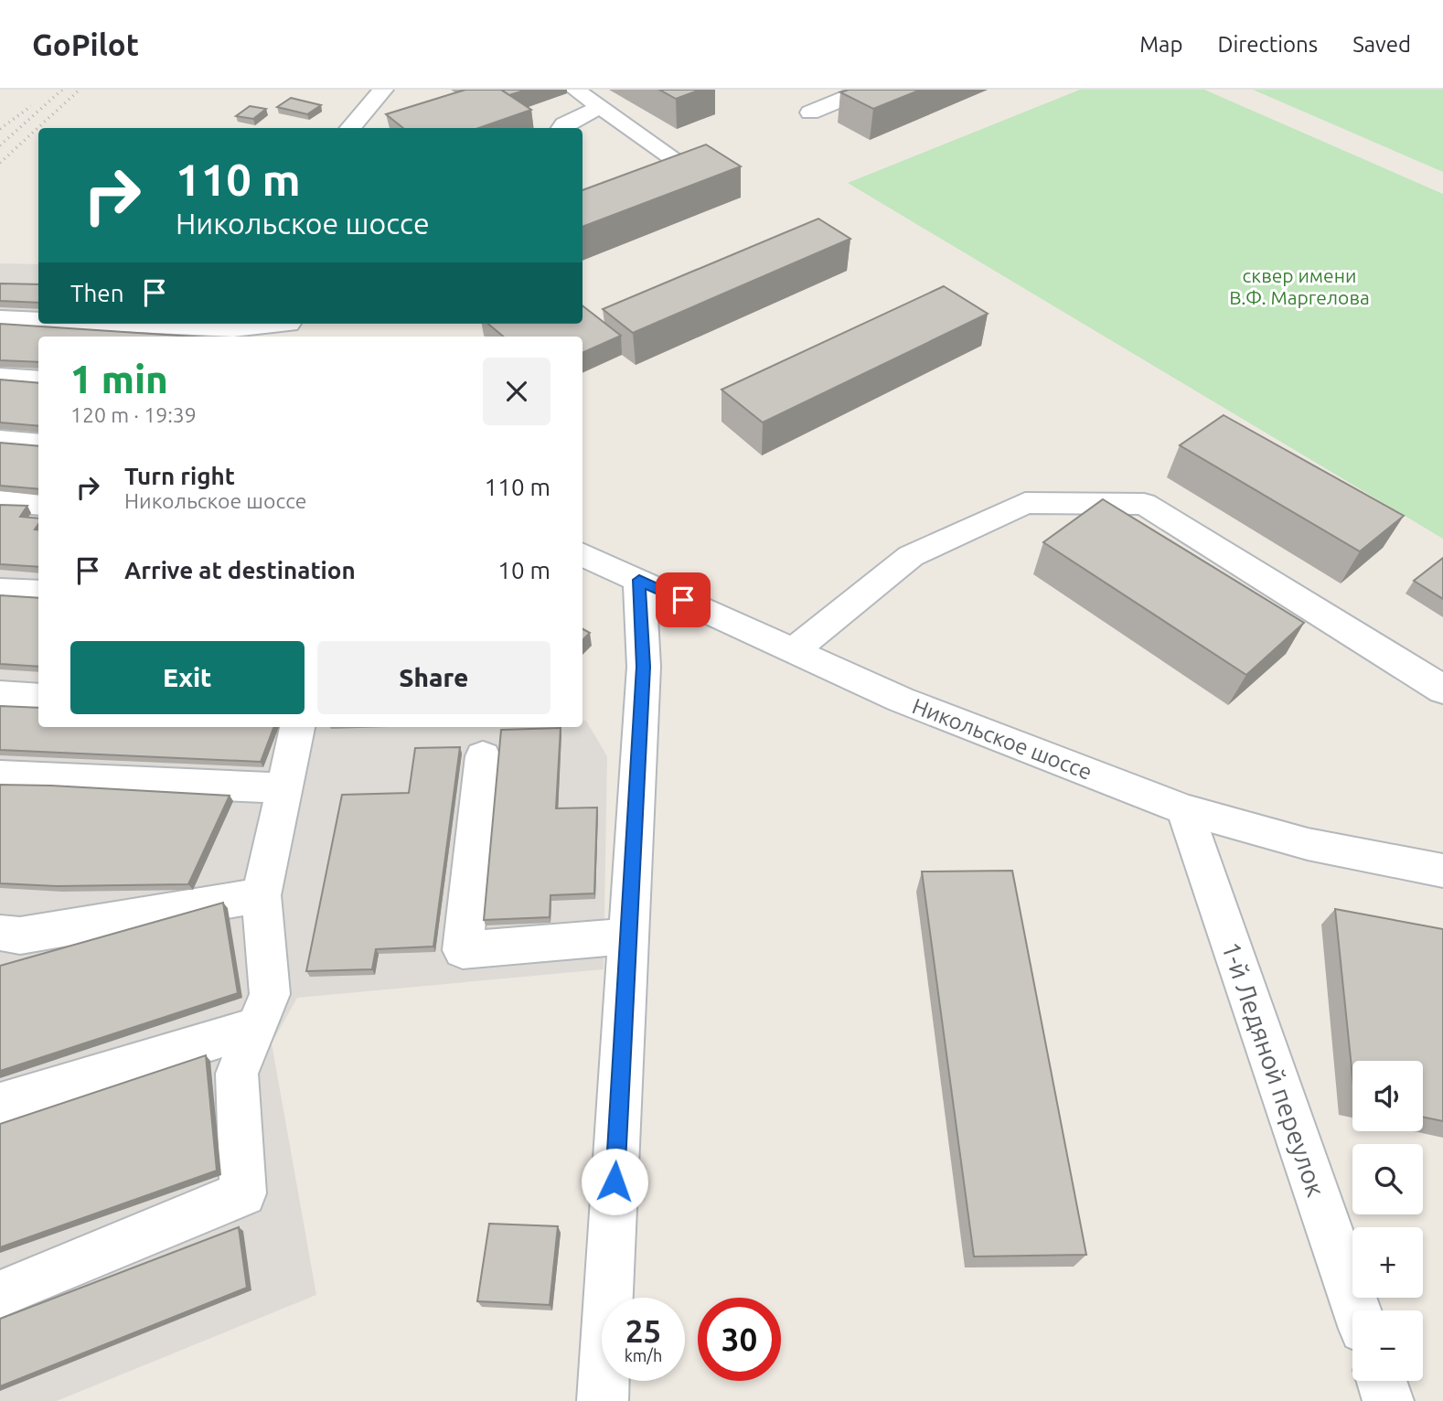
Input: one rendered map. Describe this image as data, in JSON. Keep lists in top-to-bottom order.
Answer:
{
  "streets": {
    "street": ["Никольское шоссе", "1-й Ледяной переулок"]
  },
  "crossings": [
    ["Никольское шоссе", "1-й Ледяной переулок"]
  ],
  "parks": ["сквер имени В.Ф. Маргелова"],
  "page": {
    "header": "GoPilot",
    "nav": ["Map", "Directions", "Saved"],
    "turn": ["110 m", "Никольское шоссе"],
    "then": "Then",
    "heading": ["1 min", "120 m · 19:39"],
    "list": [
      {
        "name": "Turn right",
        "note": "Никольское шоссе",
        "value": "110 m"
      },
      {
        "name": "Arrive at destination",
        "value": "10 m"
      }
    ],
    "buttons": ["Exit", "Share"],
    "map_buttons": ["+", "−"],
    "speed": "25 km/h",
    "limit": "30"
  }
}
